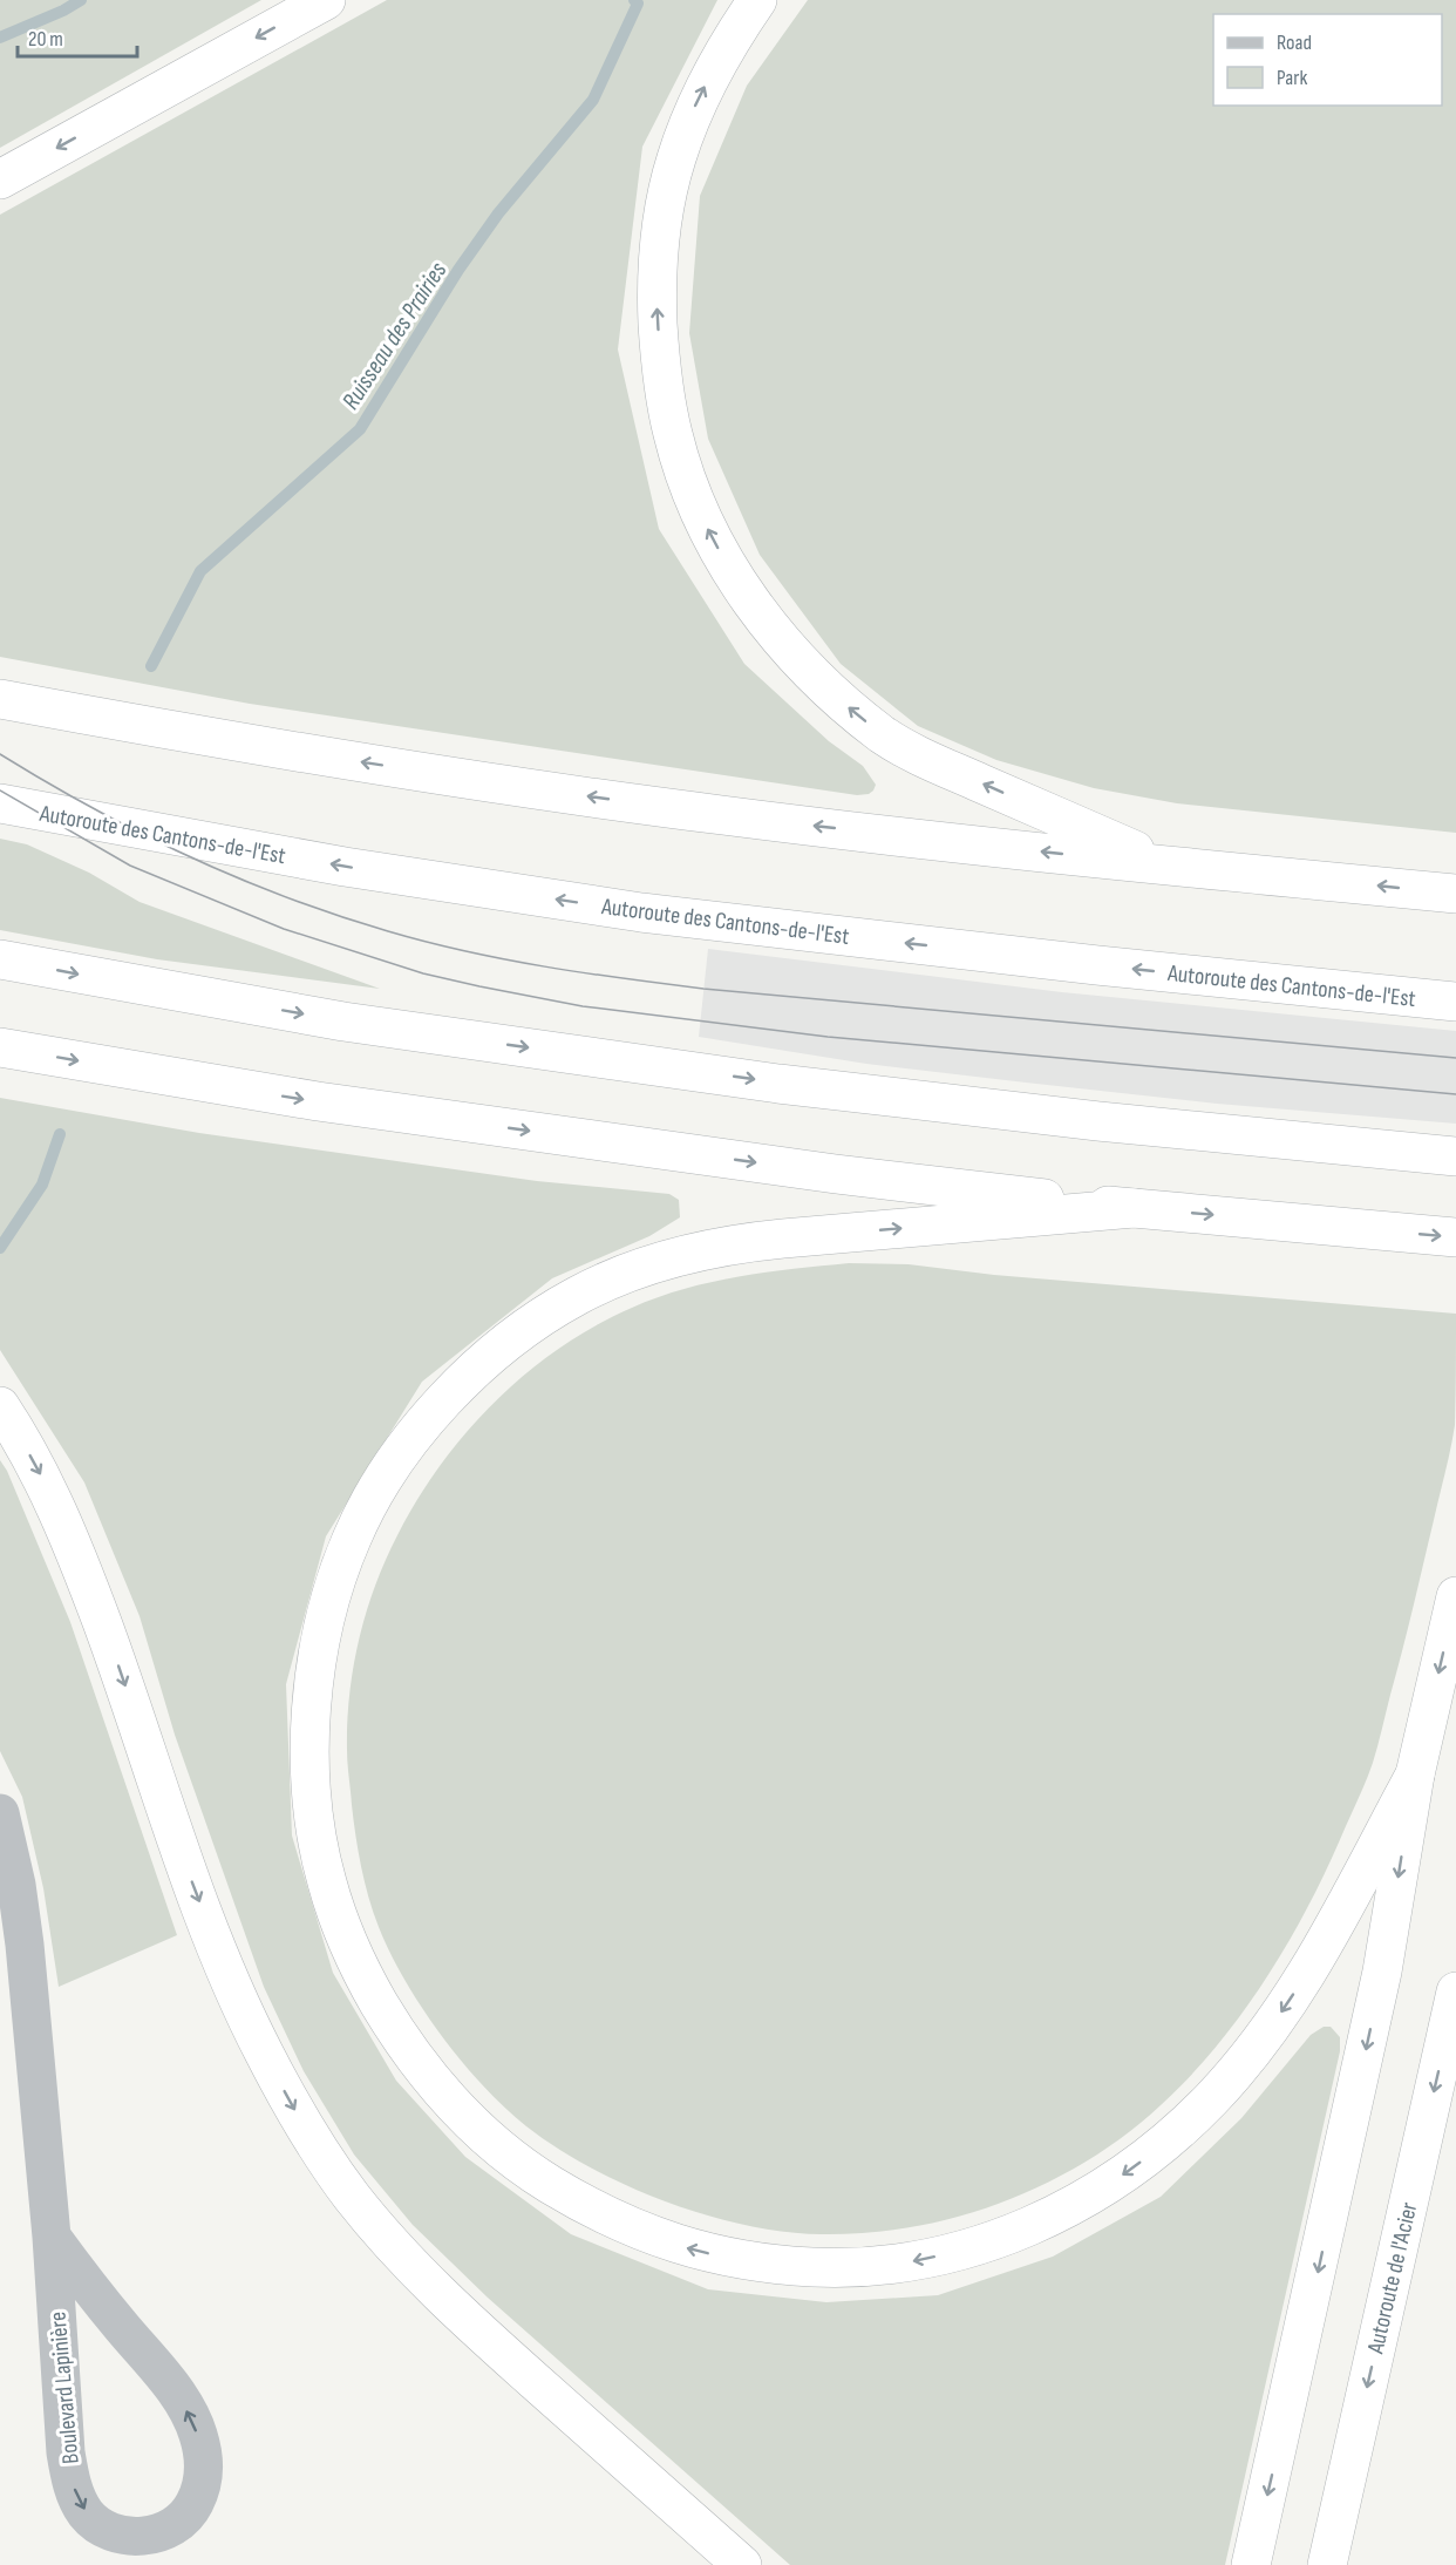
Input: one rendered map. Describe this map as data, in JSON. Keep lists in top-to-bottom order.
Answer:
{
  "streets": {
    "highway": ["Autoroute des Cantons-de-l'Est", "Autoroute de l'Acier"],
    "street": ["Boulevard Lapinière"]
  },
  "water": ["Ruisseau des Prairies"],
  "legend": ["Road", "Park"],
  "scale_bar": "20 m"
}
